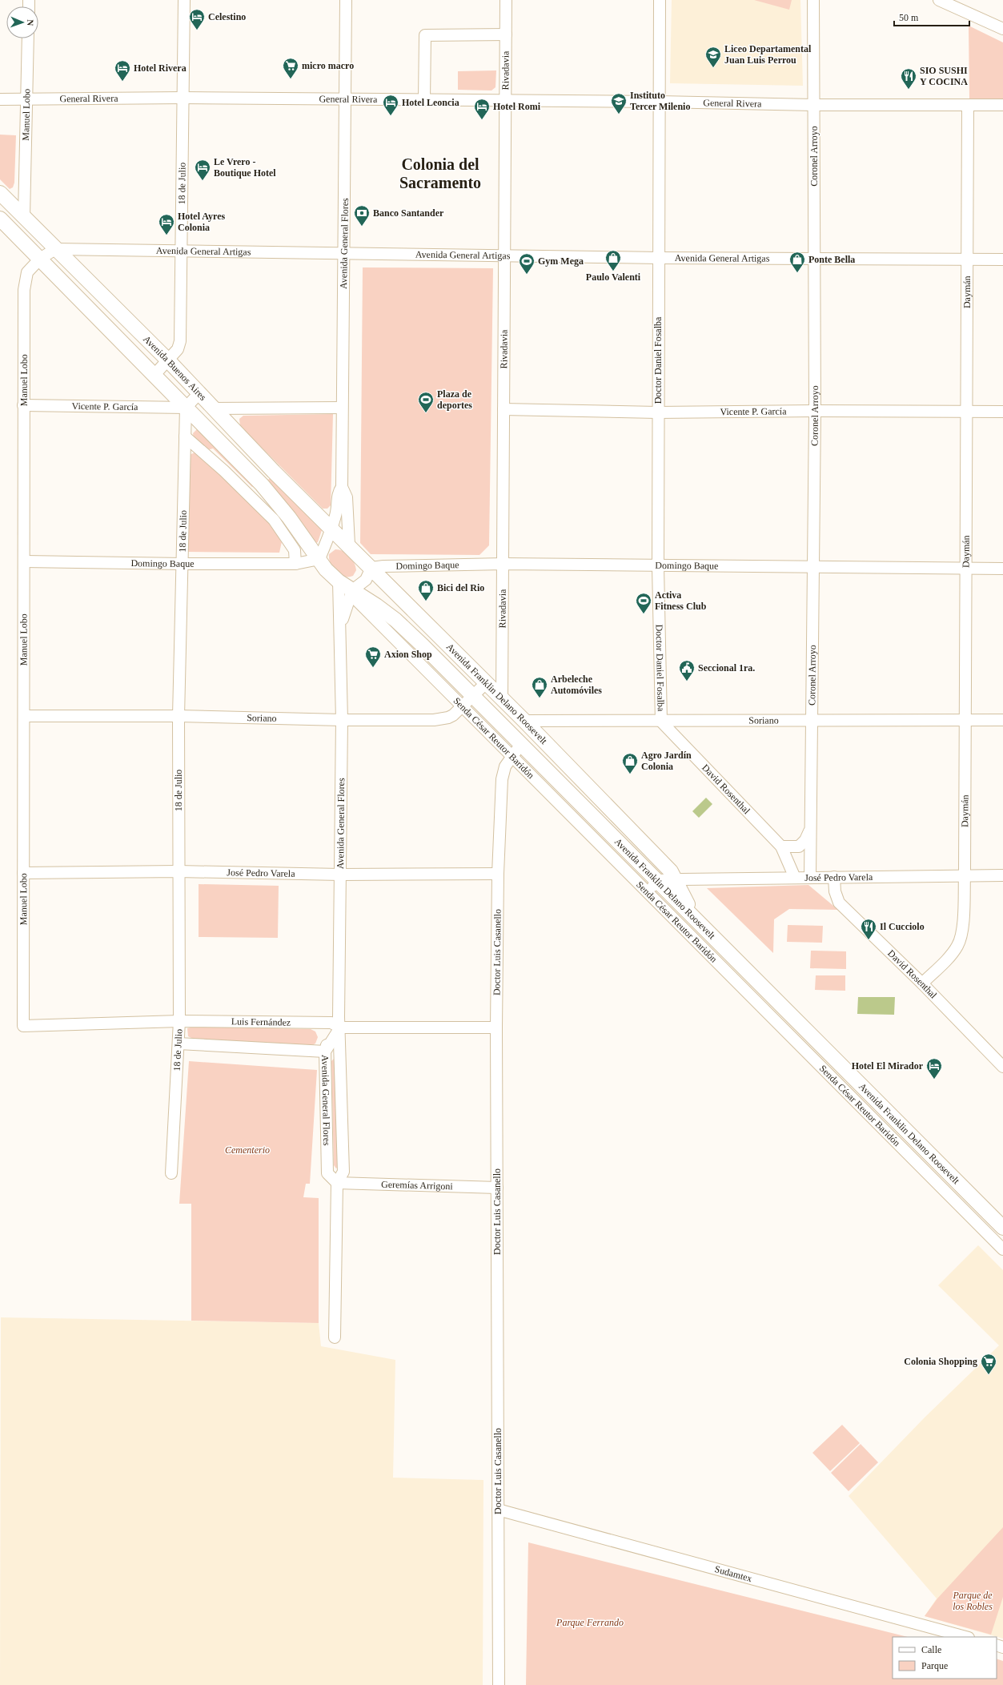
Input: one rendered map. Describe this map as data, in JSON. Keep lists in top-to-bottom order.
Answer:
{
  "streets": {
    "main road": ["Avenida Buenos Aires", "Avenida Franklin Delano Roosevelt"],
    "street": [
      "Rivadavia",
      "General Rivera",
      "Manuel Lobo",
      "Coronel Arroyo",
      "18 de Julio",
      "Avenida General Flores",
      "Avenida General Artigas",
      "Daymán",
      "Doctor Daniel Fosalba",
      "Vicente P. García",
      "Domingo Baque",
      "Soriano",
      "Senda César Reutor Baridón",
      "David Rosenthal",
      "José Pedro Varela",
      "Doctor Luis Casanello",
      "Luis Fernández",
      "Geremías Arrigoni",
      "Sudamtex"
    ]
  },
  "crossings": [
    ["Rivadavia", "General Rivera"],
    ["Rivadavia", "Avenida General Artigas"],
    ["Rivadavia", "Vicente P. García"],
    ["Rivadavia", "Domingo Baque"],
    ["Rivadavia", "Avenida Franklin Delano Roosevelt"],
    ["General Rivera", "Manuel Lobo"],
    ["General Rivera", "Coronel Arroyo"],
    ["General Rivera", "18 de Julio"],
    ["General Rivera", "Avenida General Flores"],
    ["General Rivera", "Daymán"],
    ["General Rivera", "Doctor Daniel Fosalba"],
    ["Manuel Lobo", "Avenida Buenos Aires"],
    ["Manuel Lobo", "Vicente P. García"],
    ["Manuel Lobo", "Domingo Baque"],
    ["Manuel Lobo", "Soriano"],
    ["Manuel Lobo", "José Pedro Varela"],
    ["Manuel Lobo", "Luis Fernández"],
    ["Coronel Arroyo", "Avenida General Artigas"],
    ["Coronel Arroyo", "Vicente P. García"],
    ["Coronel Arroyo", "Domingo Baque"],
    ["Coronel Arroyo", "Soriano"],
    ["Coronel Arroyo", "José Pedro Varela"],
    ["18 de Julio", "Avenida General Artigas"],
    ["18 de Julio", "Avenida Buenos Aires"],
    ["18 de Julio", "Vicente P. García"],
    ["18 de Julio", "Domingo Baque"],
    ["18 de Julio", "Soriano"],
    ["18 de Julio", "José Pedro Varela"],
    ["18 de Julio", "Luis Fernández"],
    ["Avenida General Flores", "Avenida General Artigas"],
    ["Avenida General Flores", "Avenida Buenos Aires"],
    ["Avenida General Flores", "Domingo Baque"],
    ["Avenida General Flores", "Avenida Franklin Delano Roosevelt"],
    ["Avenida General Flores", "Soriano"],
    ["Avenida General Flores", "Senda César Reutor Baridón"],
    ["Avenida General Flores", "José Pedro Varela"],
    ["Avenida General Flores", "Luis Fernández"],
    ["Avenida General Flores", "Geremías Arrigoni"],
    ["Avenida General Artigas", "Daymán"],
    ["Avenida General Artigas", "Doctor Daniel Fosalba"],
    ["Avenida General Artigas", "Avenida Buenos Aires"],
    ["Daymán", "Vicente P. García"],
    ["Daymán", "Domingo Baque"],
    ["Daymán", "Soriano"],
    ["Daymán", "David Rosenthal"],
    ["Daymán", "José Pedro Varela"],
    ["Doctor Daniel Fosalba", "Vicente P. García"],
    ["Doctor Daniel Fosalba", "Domingo Baque"],
    ["Doctor Daniel Fosalba", "Soriano"],
    ["Doctor Daniel Fosalba", "David Rosenthal"],
    ["Avenida Buenos Aires", "Vicente P. García"],
    ["Avenida Buenos Aires", "Domingo Baque"],
    ["Avenida Buenos Aires", "Avenida Franklin Delano Roosevelt"],
    ["Domingo Baque", "Avenida Franklin Delano Roosevelt"],
    ["Avenida Franklin Delano Roosevelt", "Soriano"],
    ["Avenida Franklin Delano Roosevelt", "Senda César Reutor Baridón"],
    ["Avenida Franklin Delano Roosevelt", "José Pedro Varela"],
    ["Avenida Franklin Delano Roosevelt", "Doctor Luis Casanello"],
    ["Soriano", "Senda César Reutor Baridón"],
    ["Soriano", "David Rosenthal"],
    ["Senda César Reutor Baridón", "Doctor Luis Casanello"],
    ["David Rosenthal", "José Pedro Varela"],
    ["José Pedro Varela", "Doctor Luis Casanello"],
    ["Doctor Luis Casanello", "Luis Fernández"],
    ["Doctor Luis Casanello", "Geremías Arrigoni"],
    ["Doctor Luis Casanello", "Sudamtex"]
  ],
  "districts": ["Colonia del Sacramento"],
  "parks": ["Cementerio", "Parque de los Robles", "Parque Ferrando"],
  "places": {
    "hotel": [
      "Celestino",
      "Hotel Rivera",
      "Hotel Leoncia",
      "Hotel Romi",
      "Le Vrero - Boutique Hotel",
      "Hotel Ayres Colonia",
      "Hotel El Mirador"
    ],
    "school or university": ["Liceo Departamental Juan Luis Perrou", "Instituto Tercer Milenio"],
    "supermarket": ["micro macro", "Axion Shop", "Colonia Shopping"],
    "restaurant": ["SIO SUSHI Y COCINA", "Il Cucciolo"],
    "bank": ["Banco Santander"],
    "shop": [
      "Paulo Valenti",
      "Ponte Bella",
      "Bici del Rio",
      "Arbeleche Automóviles",
      "Agro Jardín Colonia"
    ],
    "sports": ["Gym Mega", "Plaza de deportes", "Activa Fitness Club"],
    "public building": ["Seccional 1ra."]
  },
  "legend": ["Calle", "Parque"],
  "scale_bar": "50 m",
  "north": "right"
}
